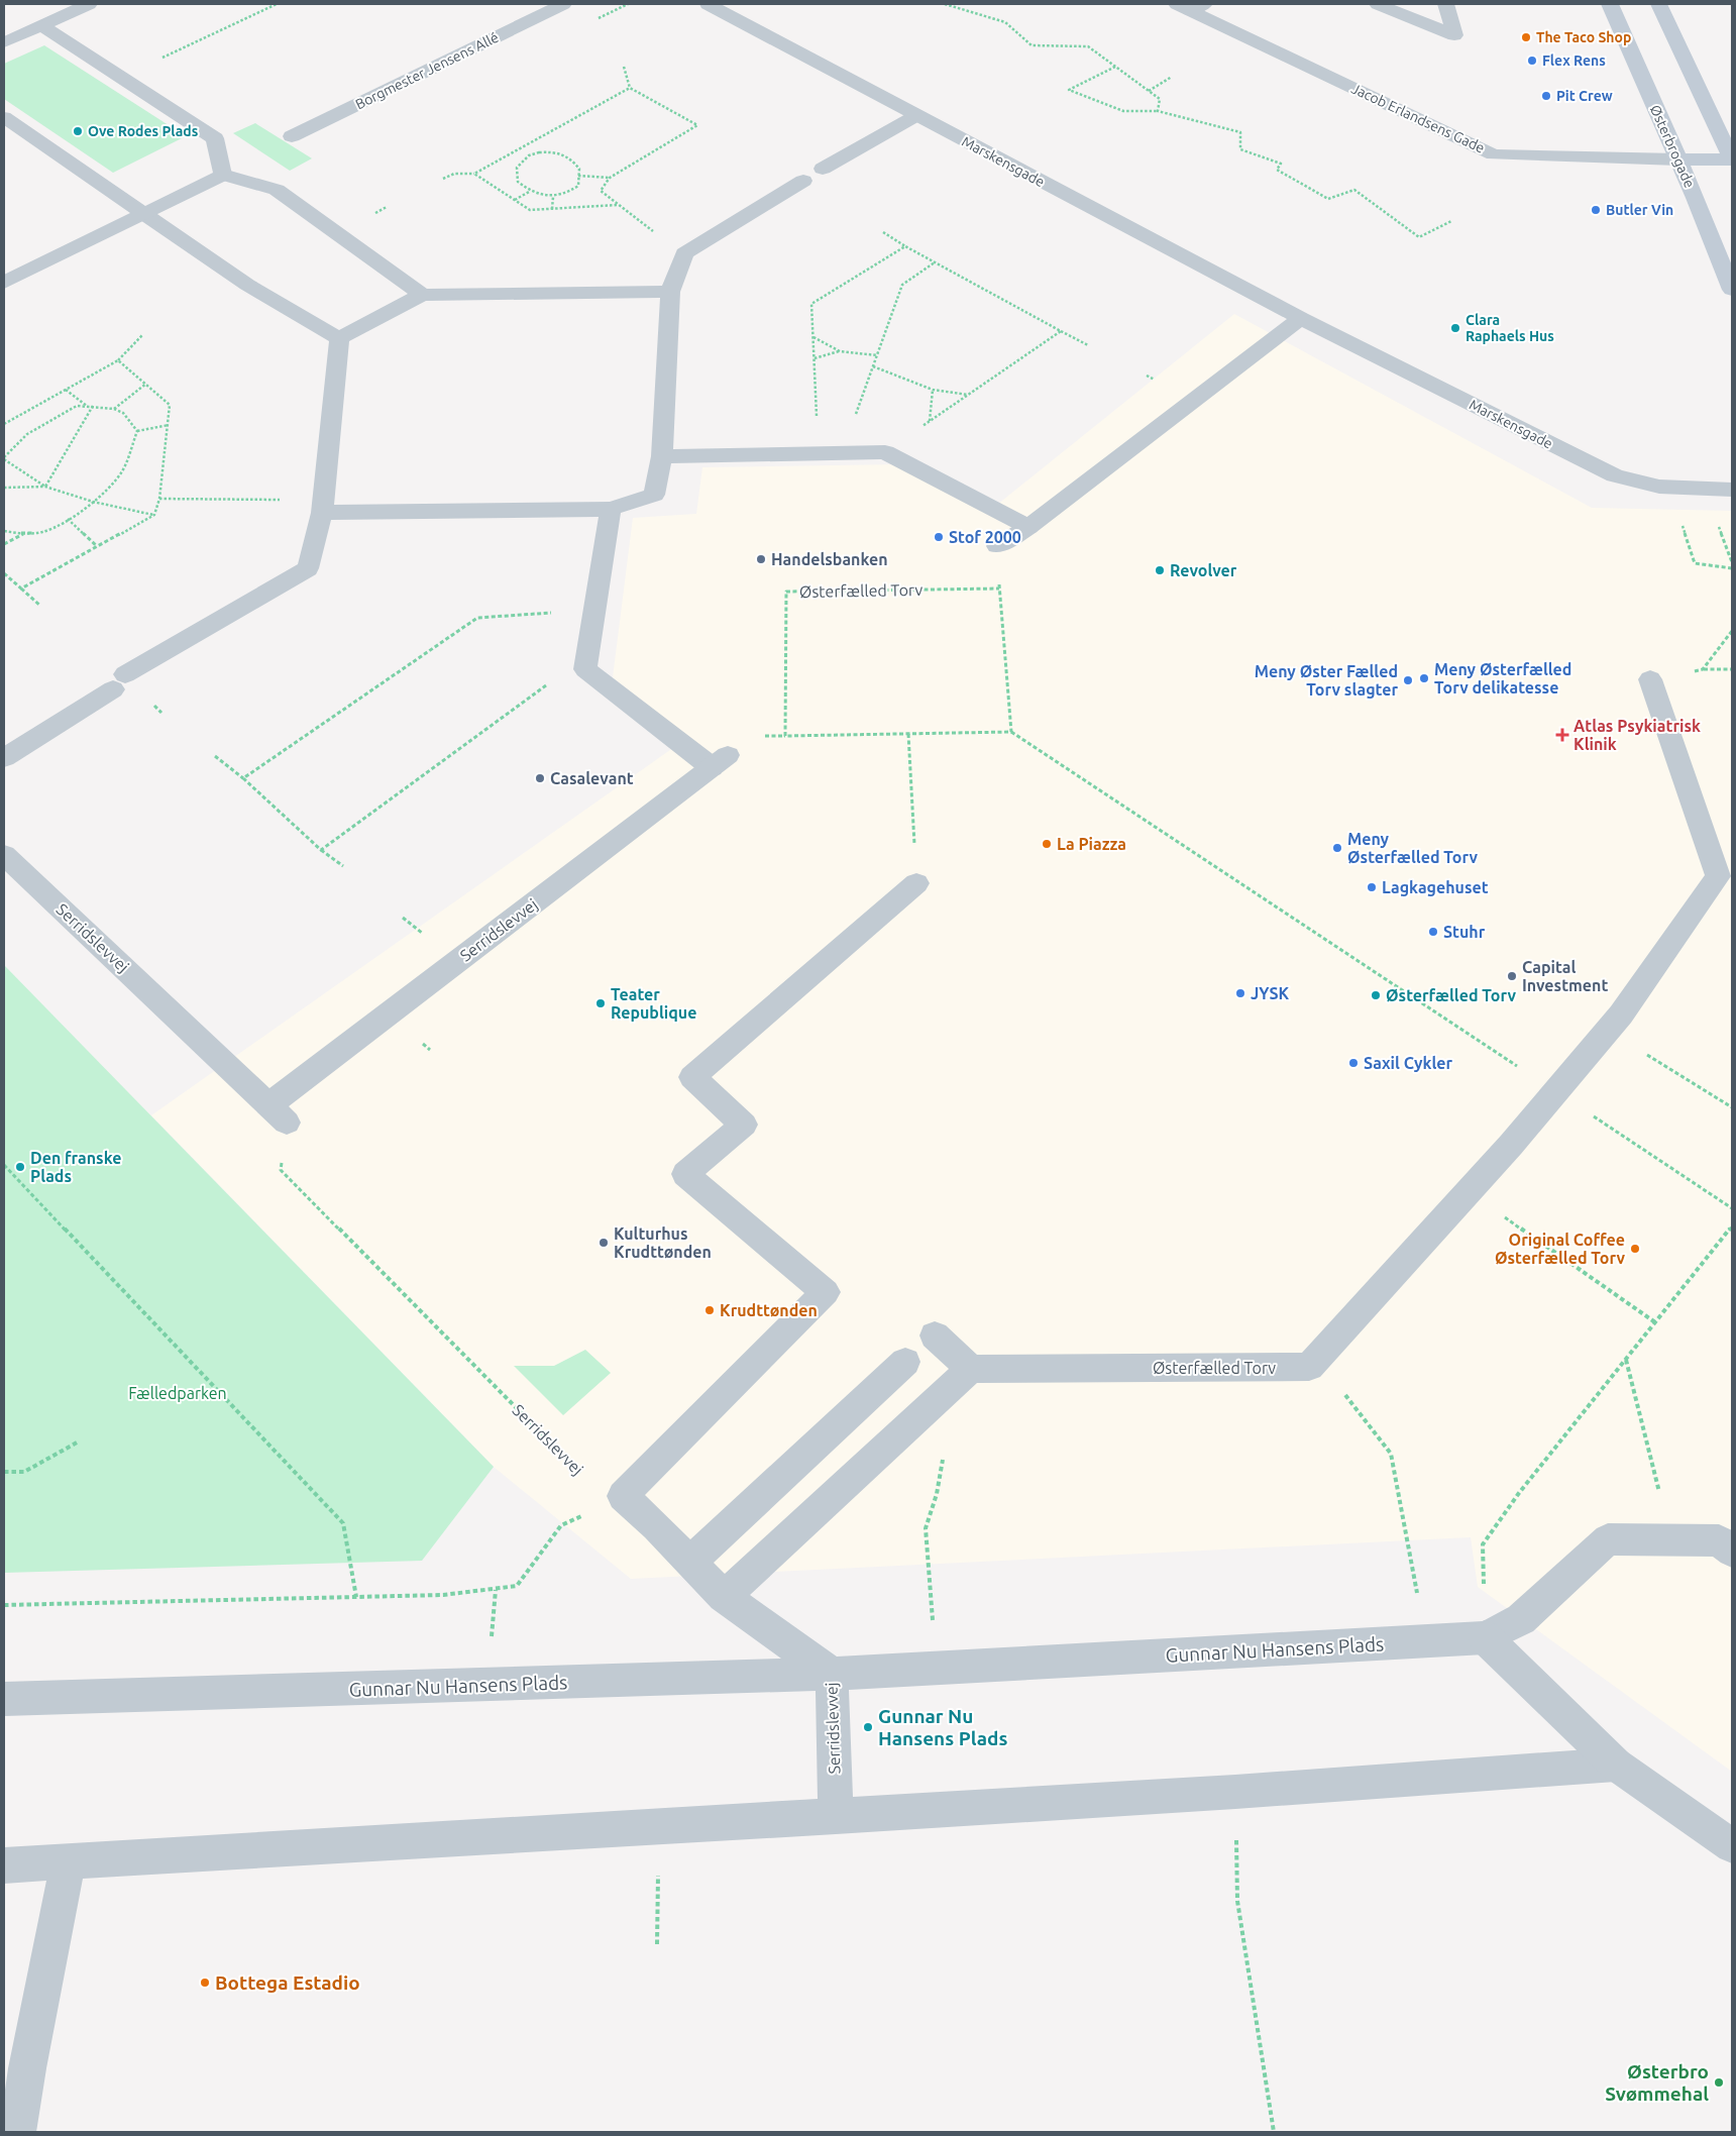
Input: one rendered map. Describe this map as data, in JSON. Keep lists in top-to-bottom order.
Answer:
{
  "streets": {
    "street": [
      "Borgmester Jensens Allé",
      "Jacob Erlandsens Gade",
      "Østerbrogade",
      "Marskensgade",
      "Østerfælled Torv",
      "Serridslevvej",
      "Gunnar Nu Hansens Plads"
    ]
  },
  "crossings": [
    ["Jacob Erlandsens Gade", "Østerbrogade"],
    ["Serridslevvej", "Gunnar Nu Hansens Plads"]
  ],
  "parks": ["Fælledparken"],
  "places": {
    "other": [
      "The Taco Shop",
      "Flex Rens",
      "Pit Crew",
      "Ove Rodes Plads",
      "Butler Vin",
      "Clara Raphaels Hus",
      "Stof 2000",
      "Handelsbanken",
      "Revolver",
      "Meny Østerfælled Torv delikatesse",
      "Meny Øster Fælled Torv slagter",
      "Casalevant",
      "La Piazza",
      "Meny Østerfælled Torv",
      "Lagkagehuset",
      "Stuhr",
      "Capital Investment",
      "JYSK",
      "Østerfælled Torv",
      "Teater Republique",
      "Saxil Cykler",
      "Den franske Plads",
      "Kulturhus Krudttønden",
      "Original Coffee Østerfælled Torv",
      "Krudttønden",
      "Gunnar Nu Hansens Plads",
      "Bottega Estadio",
      "Østerbro Svømmehal"
    ],
    "health": ["Atlas Psykiatrisk Klinik"]
  }
}
